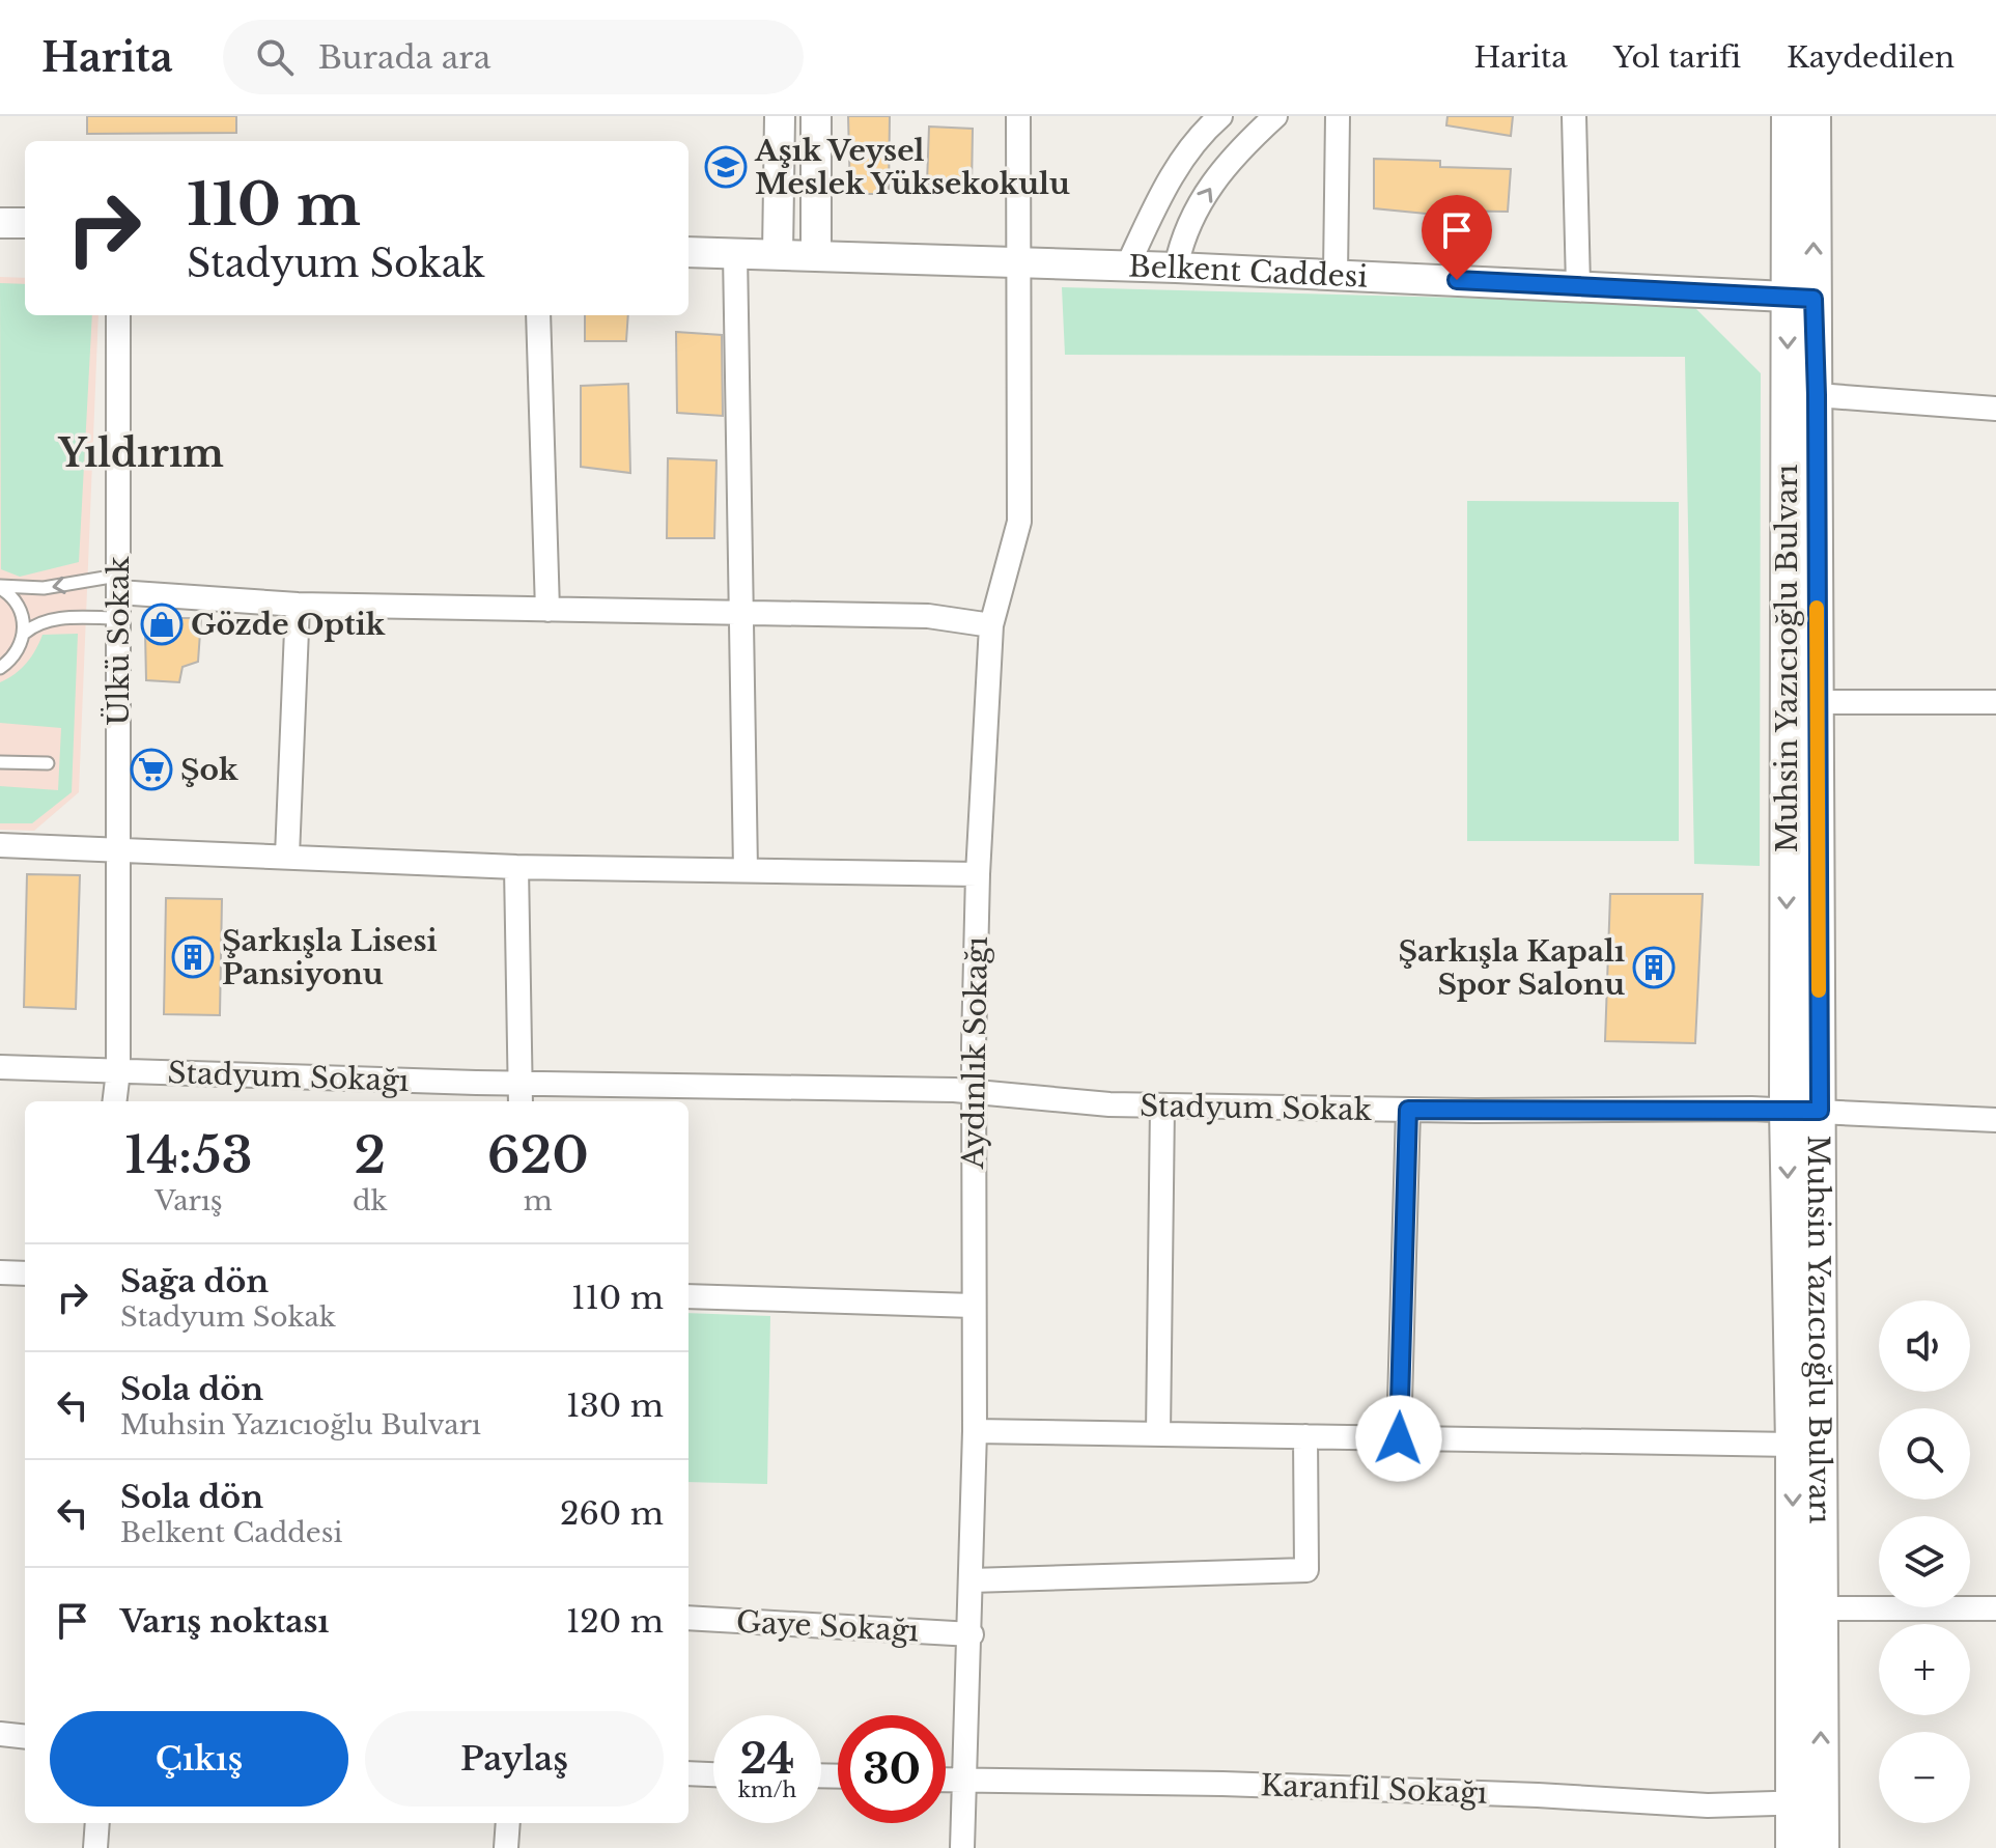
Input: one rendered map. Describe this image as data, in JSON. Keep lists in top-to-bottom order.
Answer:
{
  "streets": {
    "main road": ["Muhsin Yazıcıoğlu Bulvarı"],
    "street": [
      "Belkent Caddesi",
      "Ülkü Sokak",
      "Aydınlık Sokağı",
      "Stadyum Sokağı",
      "Stadyum Sokak",
      "Gaye Sokağı",
      "Karanfil Sokağı"
    ]
  },
  "crossings": [
    ["Belkent Caddesi", "Muhsin Yazıcıoğlu Bulvarı"],
    ["Belkent Caddesi", "Aydınlık Sokağı"],
    ["Ülkü Sokak", "Stadyum Sokağı"],
    ["Muhsin Yazıcıoğlu Bulvarı", "Stadyum Sokak"],
    ["Muhsin Yazıcıoğlu Bulvarı", "Karanfil Sokağı"],
    ["Aydınlık Sokağı", "Stadyum Sokağı"],
    ["Aydınlık Sokağı", "Stadyum Sokak"],
    ["Aydınlık Sokağı", "Gaye Sokağı"],
    ["Aydınlık Sokağı", "Karanfil Sokağı"],
    ["Stadyum Sokağı", "Stadyum Sokak"]
  ],
  "districts": ["Yıldırım"],
  "places": {
    "school or university": ["Aşık Veysel Meslek Yüksekokulu"],
    "shop": ["Gözde Optik"],
    "supermarket": ["Şok"],
    "building": ["Şarkışla Lisesi Pansiyonu", "Şarkışla Kapalı Spor Salonu"]
  },
  "page": {
    "header": "Harita",
    "search": "Burada ara",
    "nav": ["Harita", "Yol tarifi", "Kaydedilen"],
    "turn": ["110 m", "Stadyum Sokak"],
    "eta": [
      "14:53",
      "Varış",
      "2",
      "dk",
      "620",
      "m"
    ],
    "list": [
      {
        "name": "Sağa dön",
        "note": "Stadyum Sokak",
        "value": "110 m"
      },
      {
        "name": "Sola dön",
        "note": "Muhsin Yazıcıoğlu Bulvarı",
        "value": "130 m"
      },
      {
        "name": "Sola dön",
        "note": "Belkent Caddesi",
        "value": "260 m"
      },
      {
        "name": "Varış noktası",
        "value": "120 m"
      }
    ],
    "map_buttons": ["+", "−"],
    "buttons": ["Çıkış", "Paylaş"],
    "speed": "24 km/h",
    "limit": "30"
  }
}
